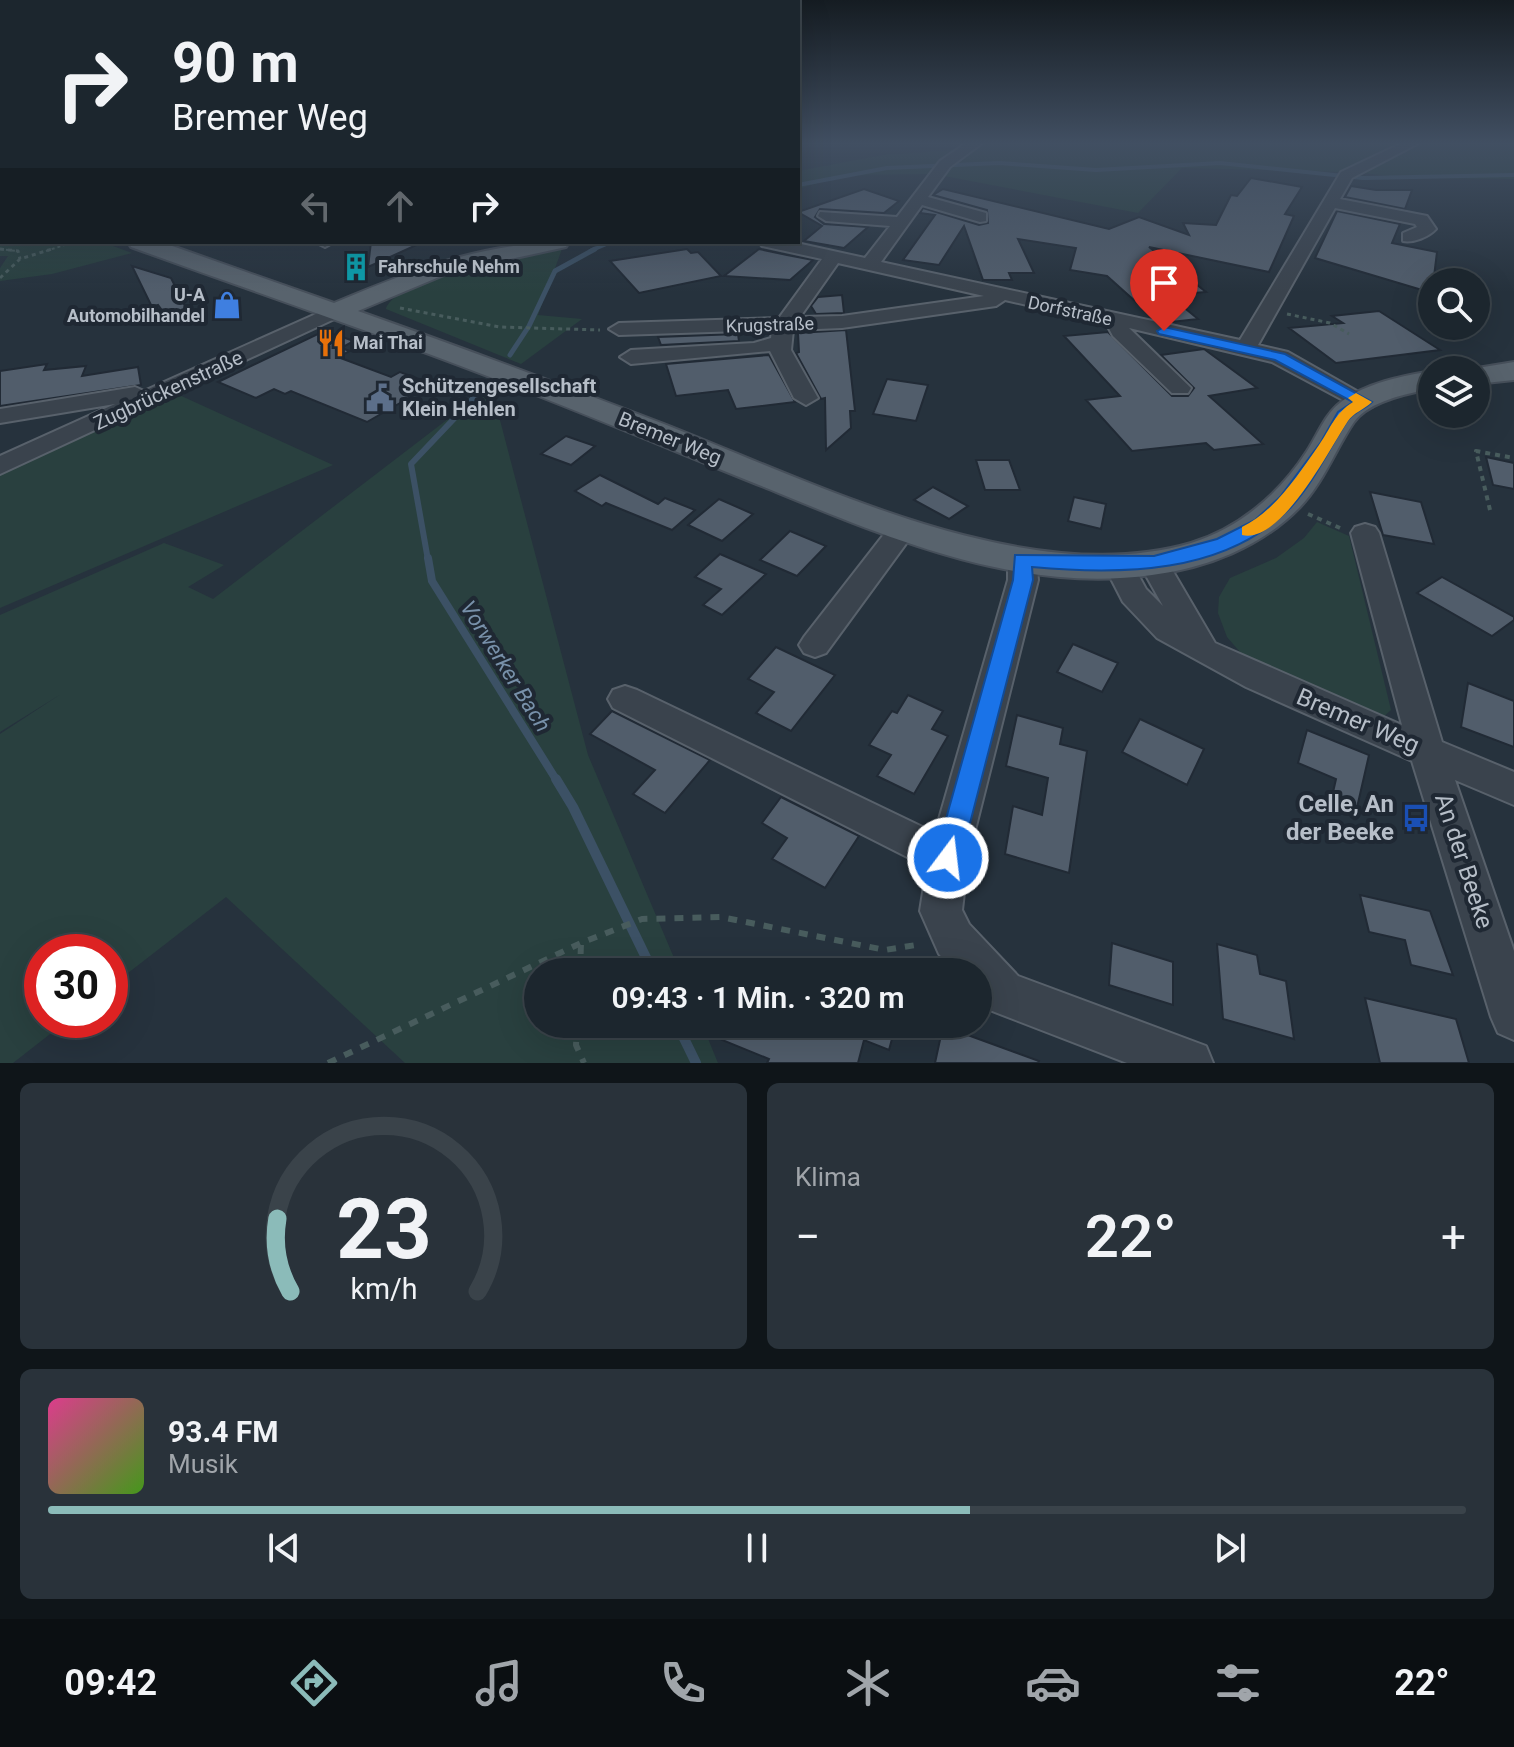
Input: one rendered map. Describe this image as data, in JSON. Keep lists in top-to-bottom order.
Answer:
{
  "streets": {
    "main road": ["Bremer Weg"],
    "street": [
      "Dorfstraße",
      "Krugstraße",
      "Zugbrückenstraße",
      "An der Beeke"
    ]
  },
  "crossings": [
    ["Dorfstraße", "Krugstraße"],
    ["Zugbrückenstraße", "Bremer Weg"],
    ["Bremer Weg", "An der Beeke"]
  ],
  "water": ["Vorwerker Bach"],
  "places": {
    "building": ["Fahrschule Nehm"],
    "shop": ["U-A Automobilhandel"],
    "restaurant": ["Mai Thai"],
    "public building": ["Schützengesellschaft Klein Hehlen"],
    "bus stop": ["Celle, An der Beeke"]
  },
  "page": {
    "turn": ["90 m", "Bremer Weg"],
    "limit": "30",
    "trip": "09:43 · 1 Min. · 320 m",
    "tile": "Klima",
    "heat": ["−", "22°", "+"],
    "song": ["93.4 FM", "Musik"],
    "tabs": ["09:42", "22°"],
    "gauge": ["23", "km/h"]
  }
}
